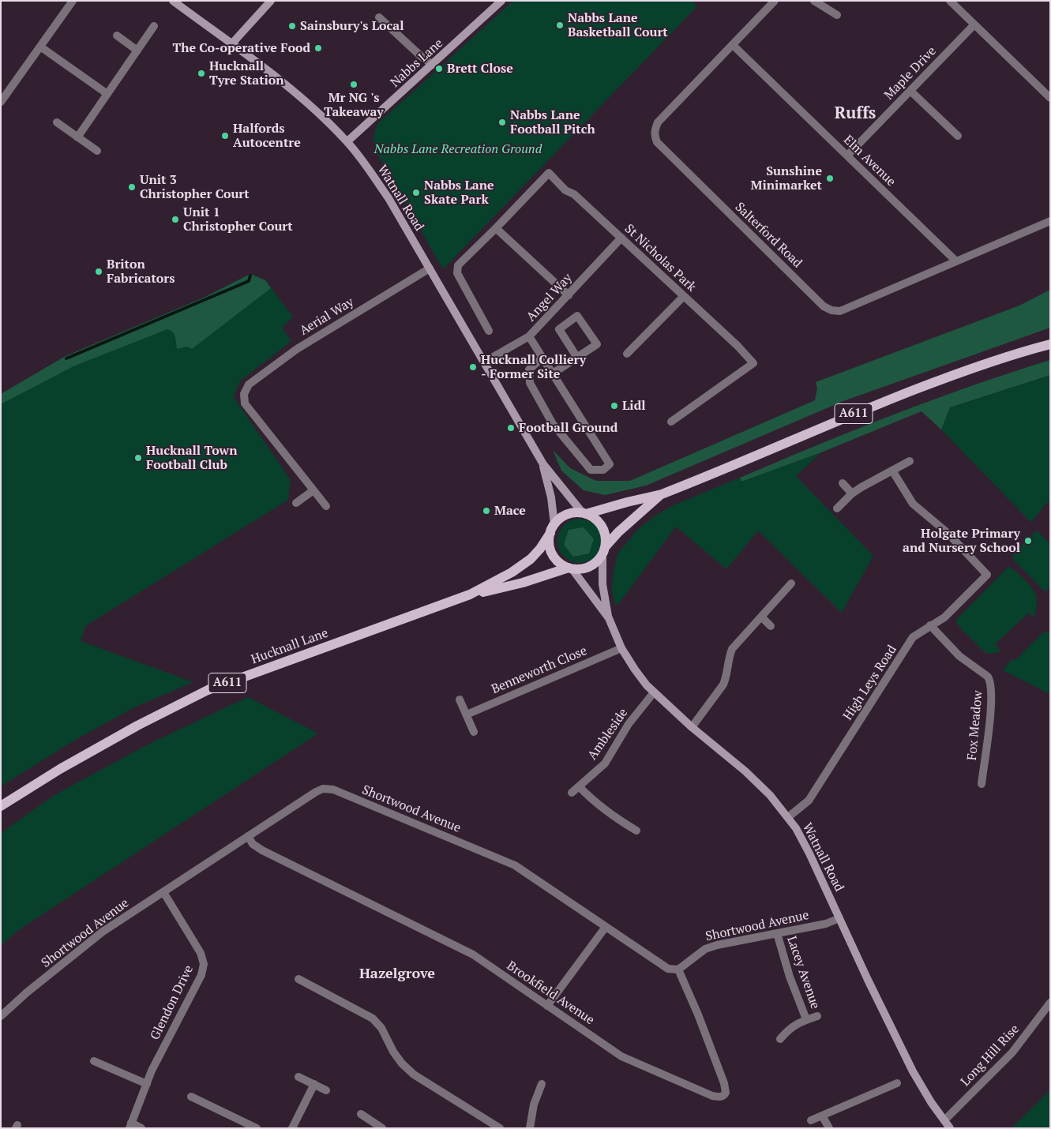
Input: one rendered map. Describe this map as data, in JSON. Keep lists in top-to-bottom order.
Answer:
{
  "streets": {
    "main road": [
      "Nabbs Lane",
      "Watnall Road",
      "A611",
      "Hucknall Lane"
    ],
    "street": [
      "Maple Drive",
      "Elm Avenue",
      "Salterford Road",
      "St Nicholas Park",
      "Angel Way",
      "Aerial Way",
      "Benneworth Close",
      "High Leys Road",
      "Fox Meadow",
      "Ambleside",
      "Shortwood Avenue",
      "Lacey Avenue",
      "Brookfield Avenue",
      "Glendon Drive",
      "Long Hill Rise"
    ]
  },
  "crossings": [
    ["Nabbs Lane", "Watnall Road"],
    ["Maple Drive", "Elm Avenue"],
    ["Elm Avenue", "Salterford Road"],
    ["Watnall Road", "Angel Way"],
    ["Watnall Road", "Aerial Way"],
    ["Watnall Road", "A611"],
    ["Watnall Road", "Hucknall Lane"],
    ["Watnall Road", "Benneworth Close"],
    ["Watnall Road", "High Leys Road"],
    ["Watnall Road", "Ambleside"],
    ["Watnall Road", "Shortwood Avenue"],
    ["Watnall Road", "Long Hill Rise"],
    ["St Nicholas Park", "Angel Way"],
    ["A611", "Hucknall Lane"],
    ["High Leys Road", "Fox Meadow"],
    ["Shortwood Avenue", "Lacey Avenue"],
    ["Shortwood Avenue", "Brookfield Avenue"],
    ["Shortwood Avenue", "Glendon Drive"]
  ],
  "districts": ["Ruffs", "Hazelgrove"],
  "parks": ["Nabbs Lane Recreation Ground"],
  "places": [
    "Nabbs Lane Basketball Court",
    "Sainsbury's Local",
    "The Co-operative Food",
    "Brett Close",
    "Hucknall Tyre Station",
    "Mr NG 's Takeaway",
    "Nabbs Lane Football Pitch",
    "Halfords Autocentre",
    "Sunshine Minimarket",
    "Unit 3 Christopher Court",
    "Nabbs Lane Skate Park",
    "Unit 1 Christopher Court",
    "Briton Fabricators",
    "Hucknall Colliery - Former Site",
    "Lidl",
    "Football Ground",
    "Hucknall Town Football Club",
    "Mace",
    "Holgate Primary and Nursery School"
  ]
}
